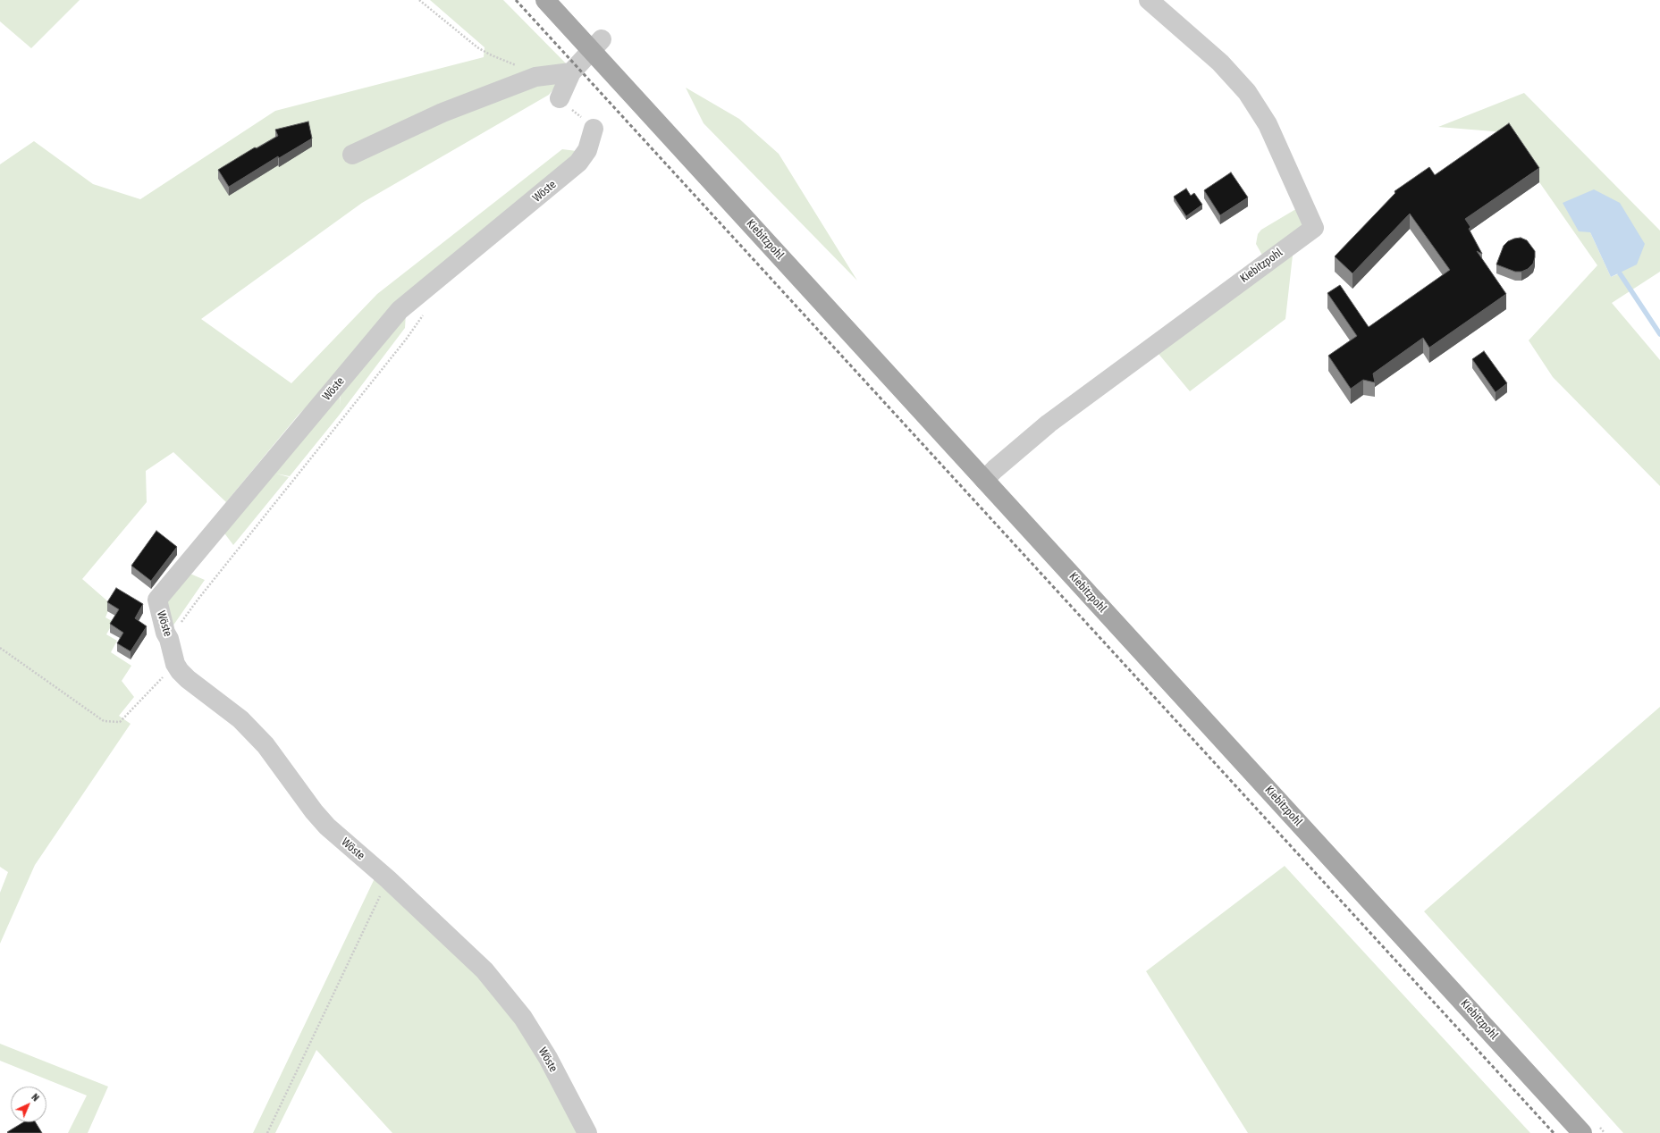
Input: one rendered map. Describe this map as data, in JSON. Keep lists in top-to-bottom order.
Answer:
{
  "streets": {
    "main road": ["Kiebitzpohl"],
    "street": ["Wöste"]
  },
  "north": "top right"
}
